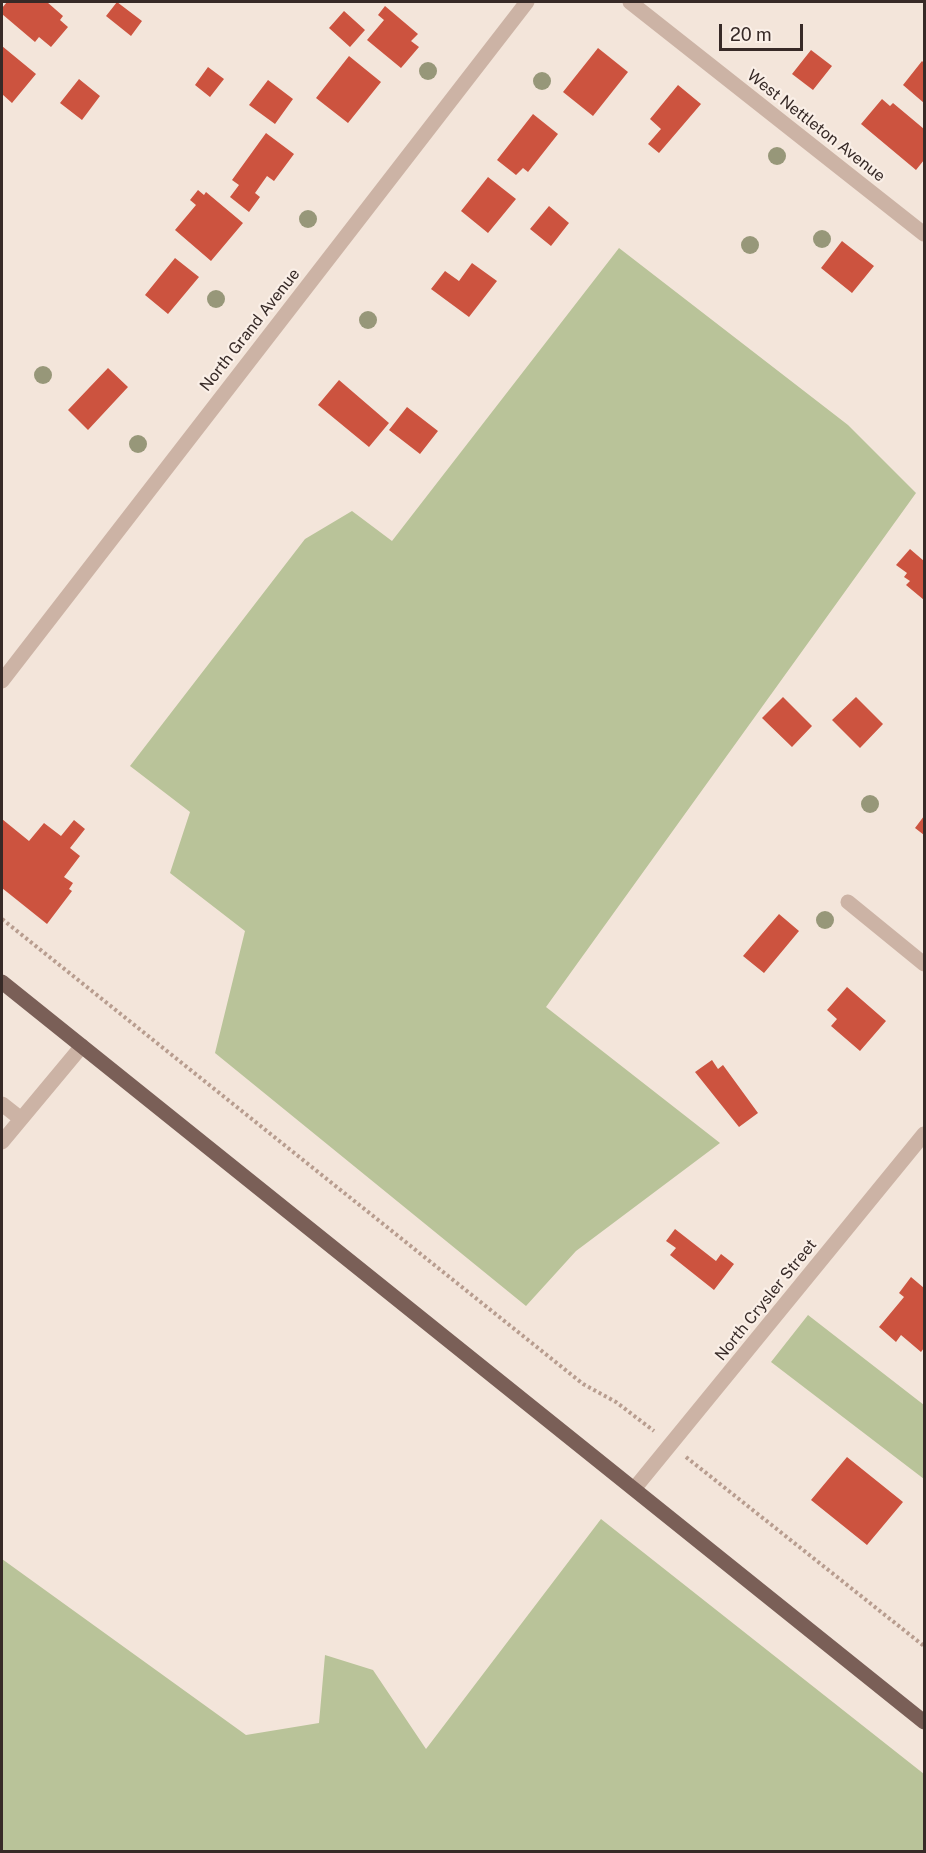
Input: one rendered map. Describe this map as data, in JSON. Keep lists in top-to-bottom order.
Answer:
{
  "streets": {
    "street": ["West Nettleton Avenue", "North Grand Avenue", "North Crysler Street"]
  },
  "scale_bar": "20 m"
}
